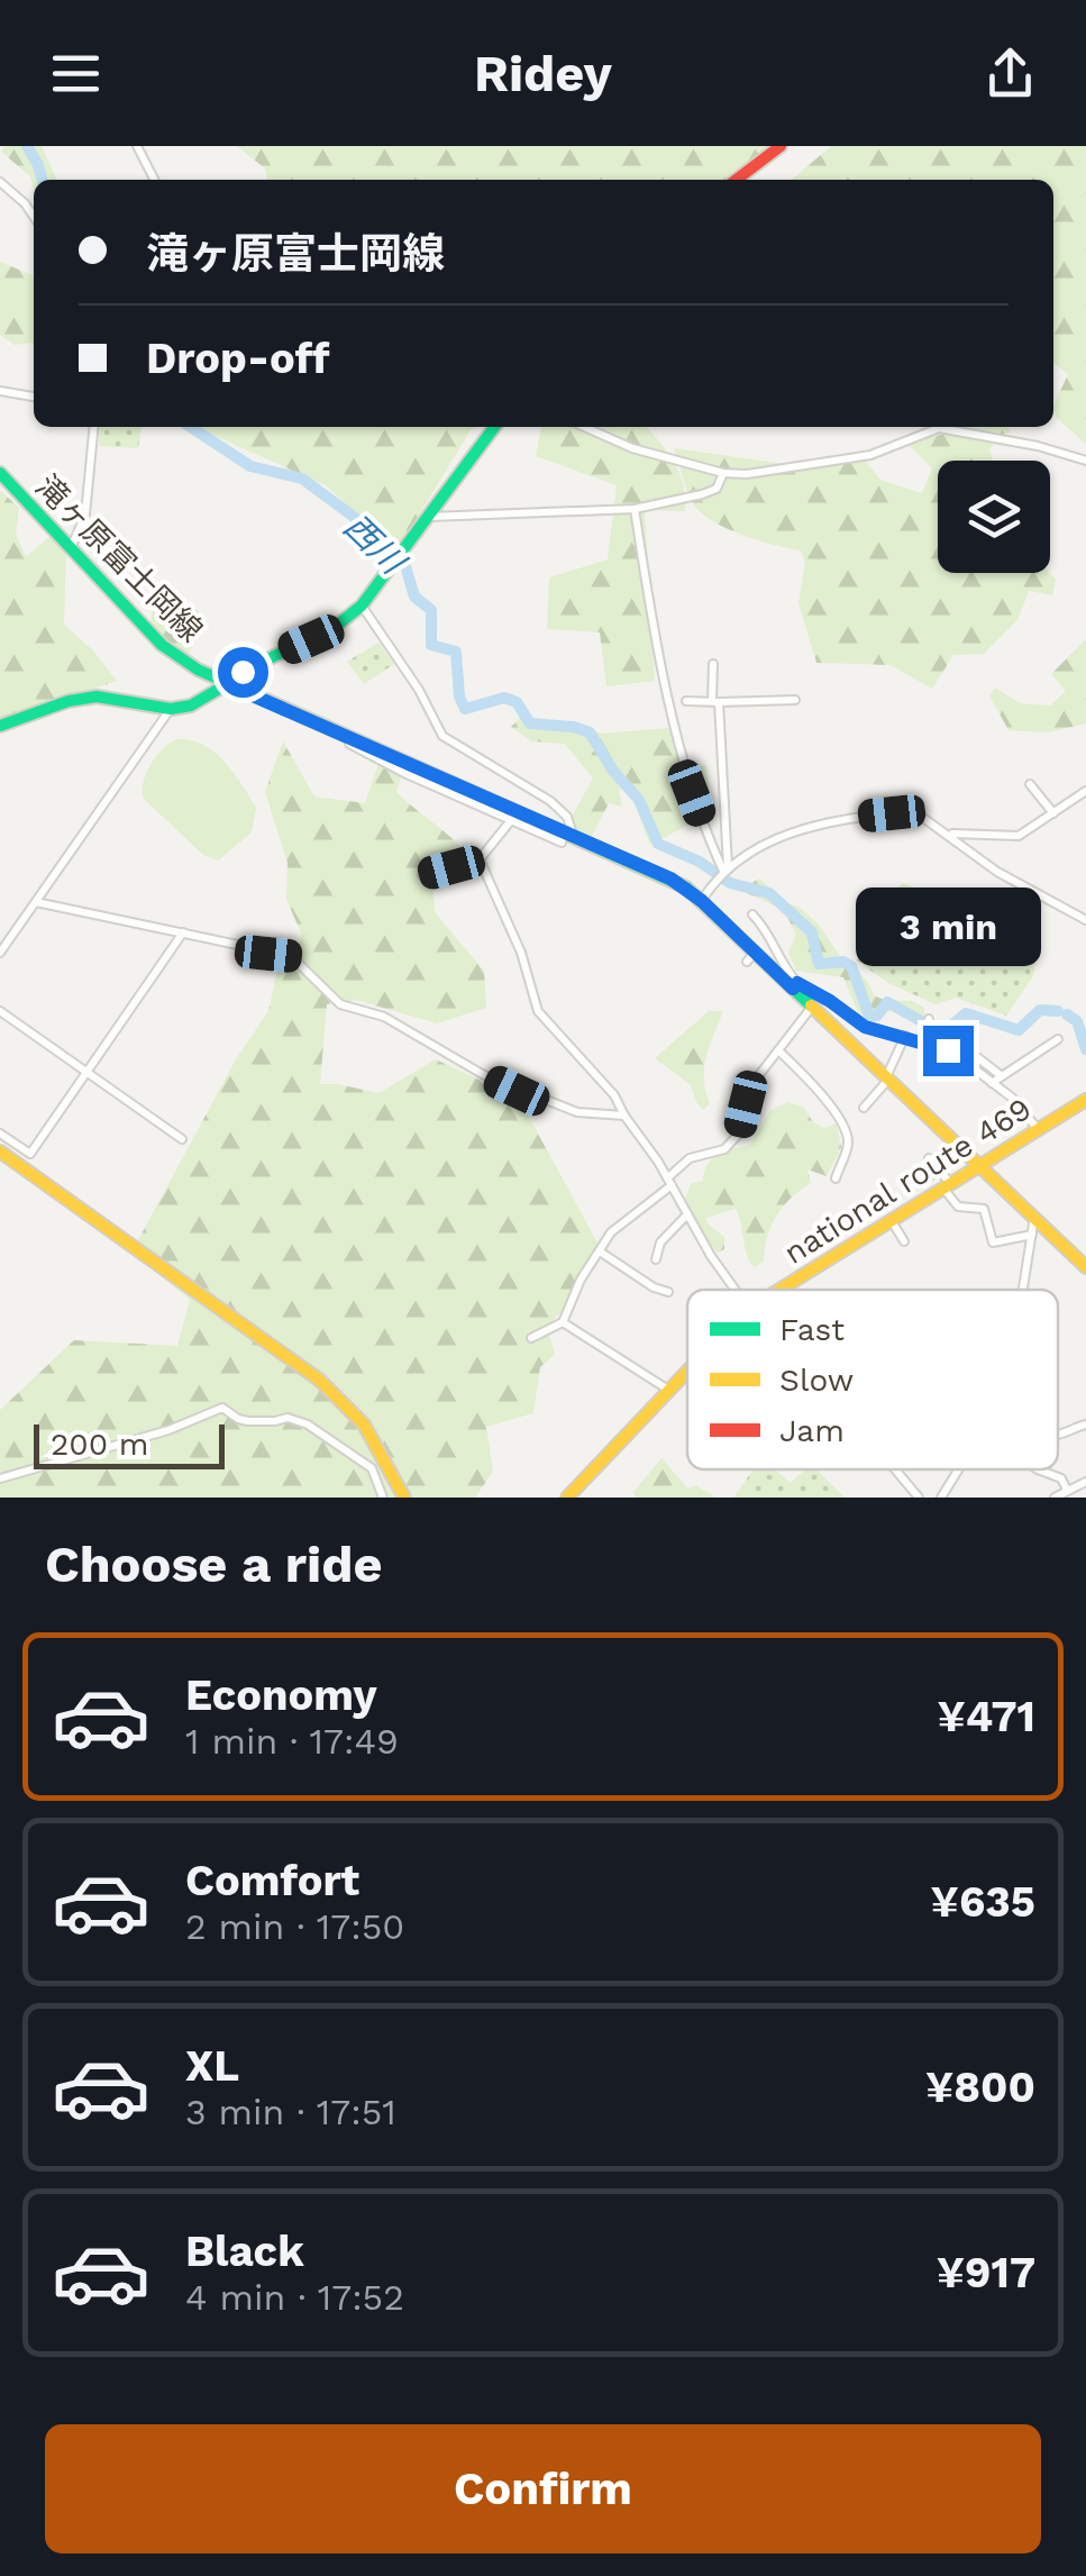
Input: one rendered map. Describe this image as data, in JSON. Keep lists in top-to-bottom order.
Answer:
{
  "streets": {
    "main road": ["滝ヶ原富士岡線", "national route 469"]
  },
  "crossings": [
    ["滝ヶ原富士岡線", "national route 469"]
  ],
  "water": ["西川"],
  "legend": ["Fast", "Slow", "Jam"],
  "scale_bar": "200 m",
  "page": {
    "header": "Ridey",
    "banner": ["滝ヶ原富士岡線", "Drop-off"],
    "bubble": "3 min",
    "scale": "200 m",
    "heading": "Choose a ride",
    "list": [
      {
        "name": "Economy",
        "note": "1 min · 17:49",
        "value": "¥471"
      },
      {
        "name": "Comfort",
        "note": "2 min · 17:50",
        "value": "¥635"
      },
      {
        "name": "XL",
        "note": "3 min · 17:51",
        "value": "¥800"
      },
      {
        "name": "Black",
        "note": "4 min · 17:52",
        "value": "¥917"
      }
    ],
    "buttons": "Confirm"
  }
}
